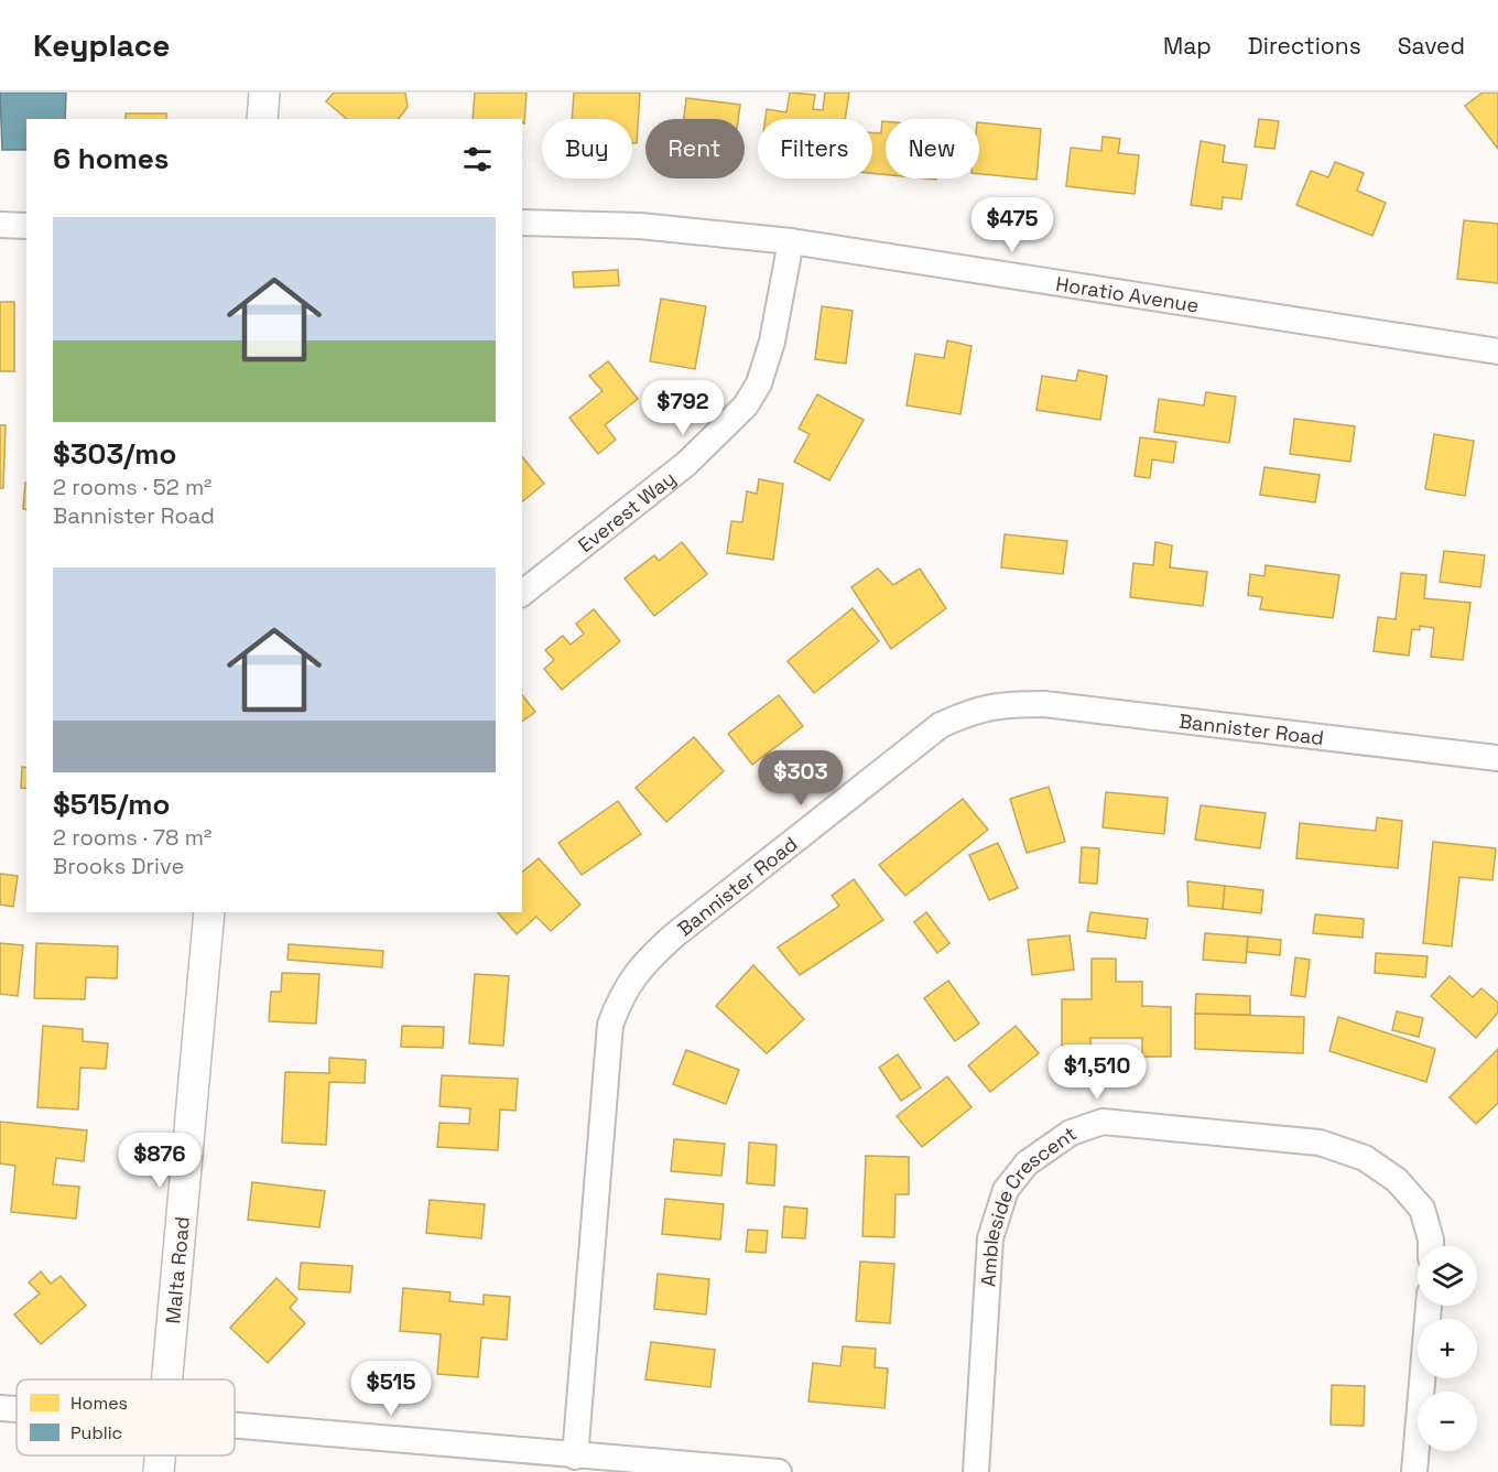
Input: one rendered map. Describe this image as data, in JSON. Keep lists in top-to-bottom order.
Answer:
{
  "streets": {
    "street": [
      "Horatio Avenue",
      "Everest Way",
      "Bannister Road",
      "Ambleside Crescent",
      "Malta Road"
    ]
  },
  "crossings": [
    ["Horatio Avenue", "Everest Way"]
  ],
  "legend": ["Homes", "Public"],
  "page": {
    "header": "Keyplace",
    "nav": ["Map", "Directions", "Saved"],
    "chip": [
      "Buy",
      "Rent",
      "Filters",
      "New"
    ],
    "heading": "6 homes",
    "price": [
      "$475",
      "$792",
      "$303",
      "$1,510",
      "$876",
      "$515"
    ],
    "list": [
      {
        "name": "$303/mo",
        "note": "2 rooms · 52 m² · Bannister Road"
      },
      {
        "name": "$515/mo",
        "note": "2 rooms · 78 m² · Brooks Drive"
      }
    ],
    "map_buttons": ["+", "−"]
  }
}
